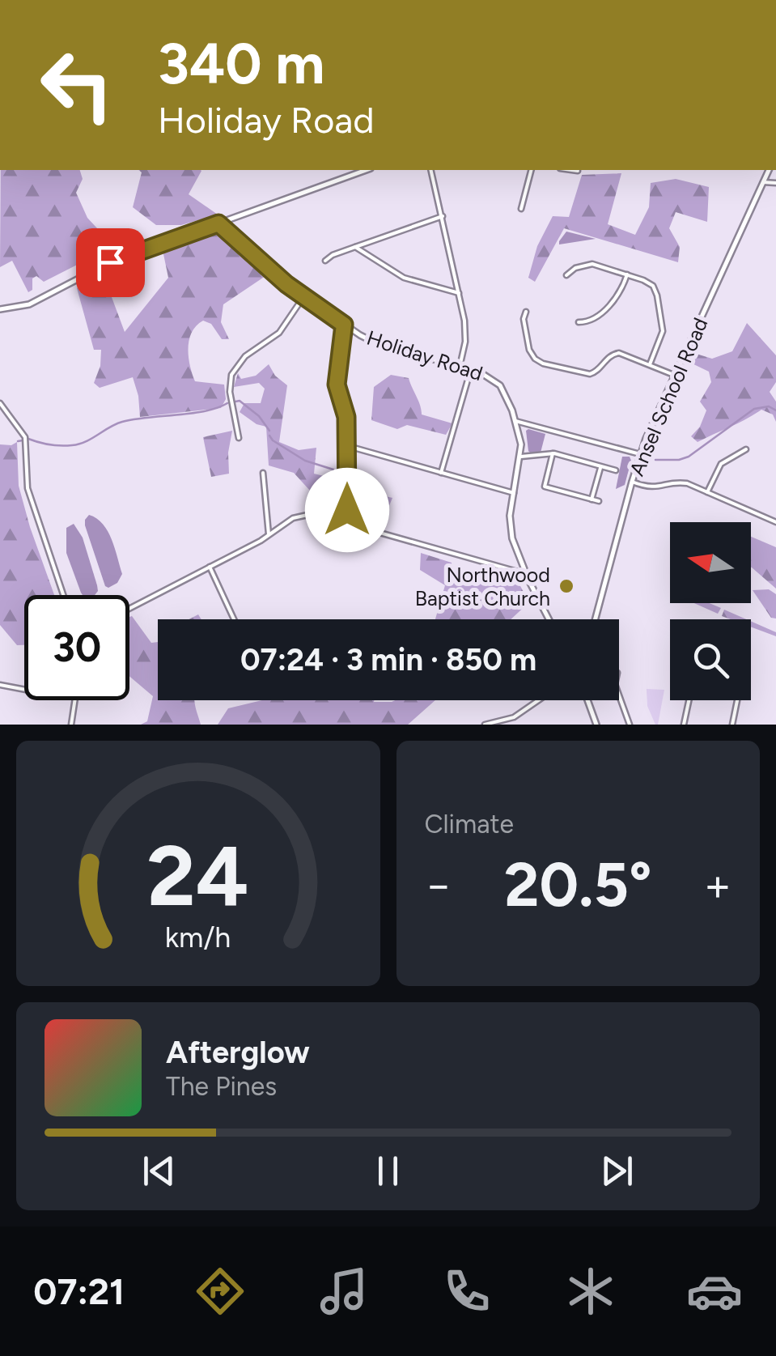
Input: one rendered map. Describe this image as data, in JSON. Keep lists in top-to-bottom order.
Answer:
{
  "streets": {
    "street": ["Holiday Road", "Ansel School Road"]
  },
  "places": ["Northwood Baptist Church"],
  "north": "left",
  "page": {
    "turn": ["340 m", "Holiday Road"],
    "limit": "30",
    "trip": "07:24 · 3 min · 850 m",
    "tile": "Climate",
    "heat": ["−", "20.5°", "+"],
    "song": ["Afterglow", "The Pines"],
    "tabs": "07:21",
    "gauge": ["24", "km/h"]
  }
}
